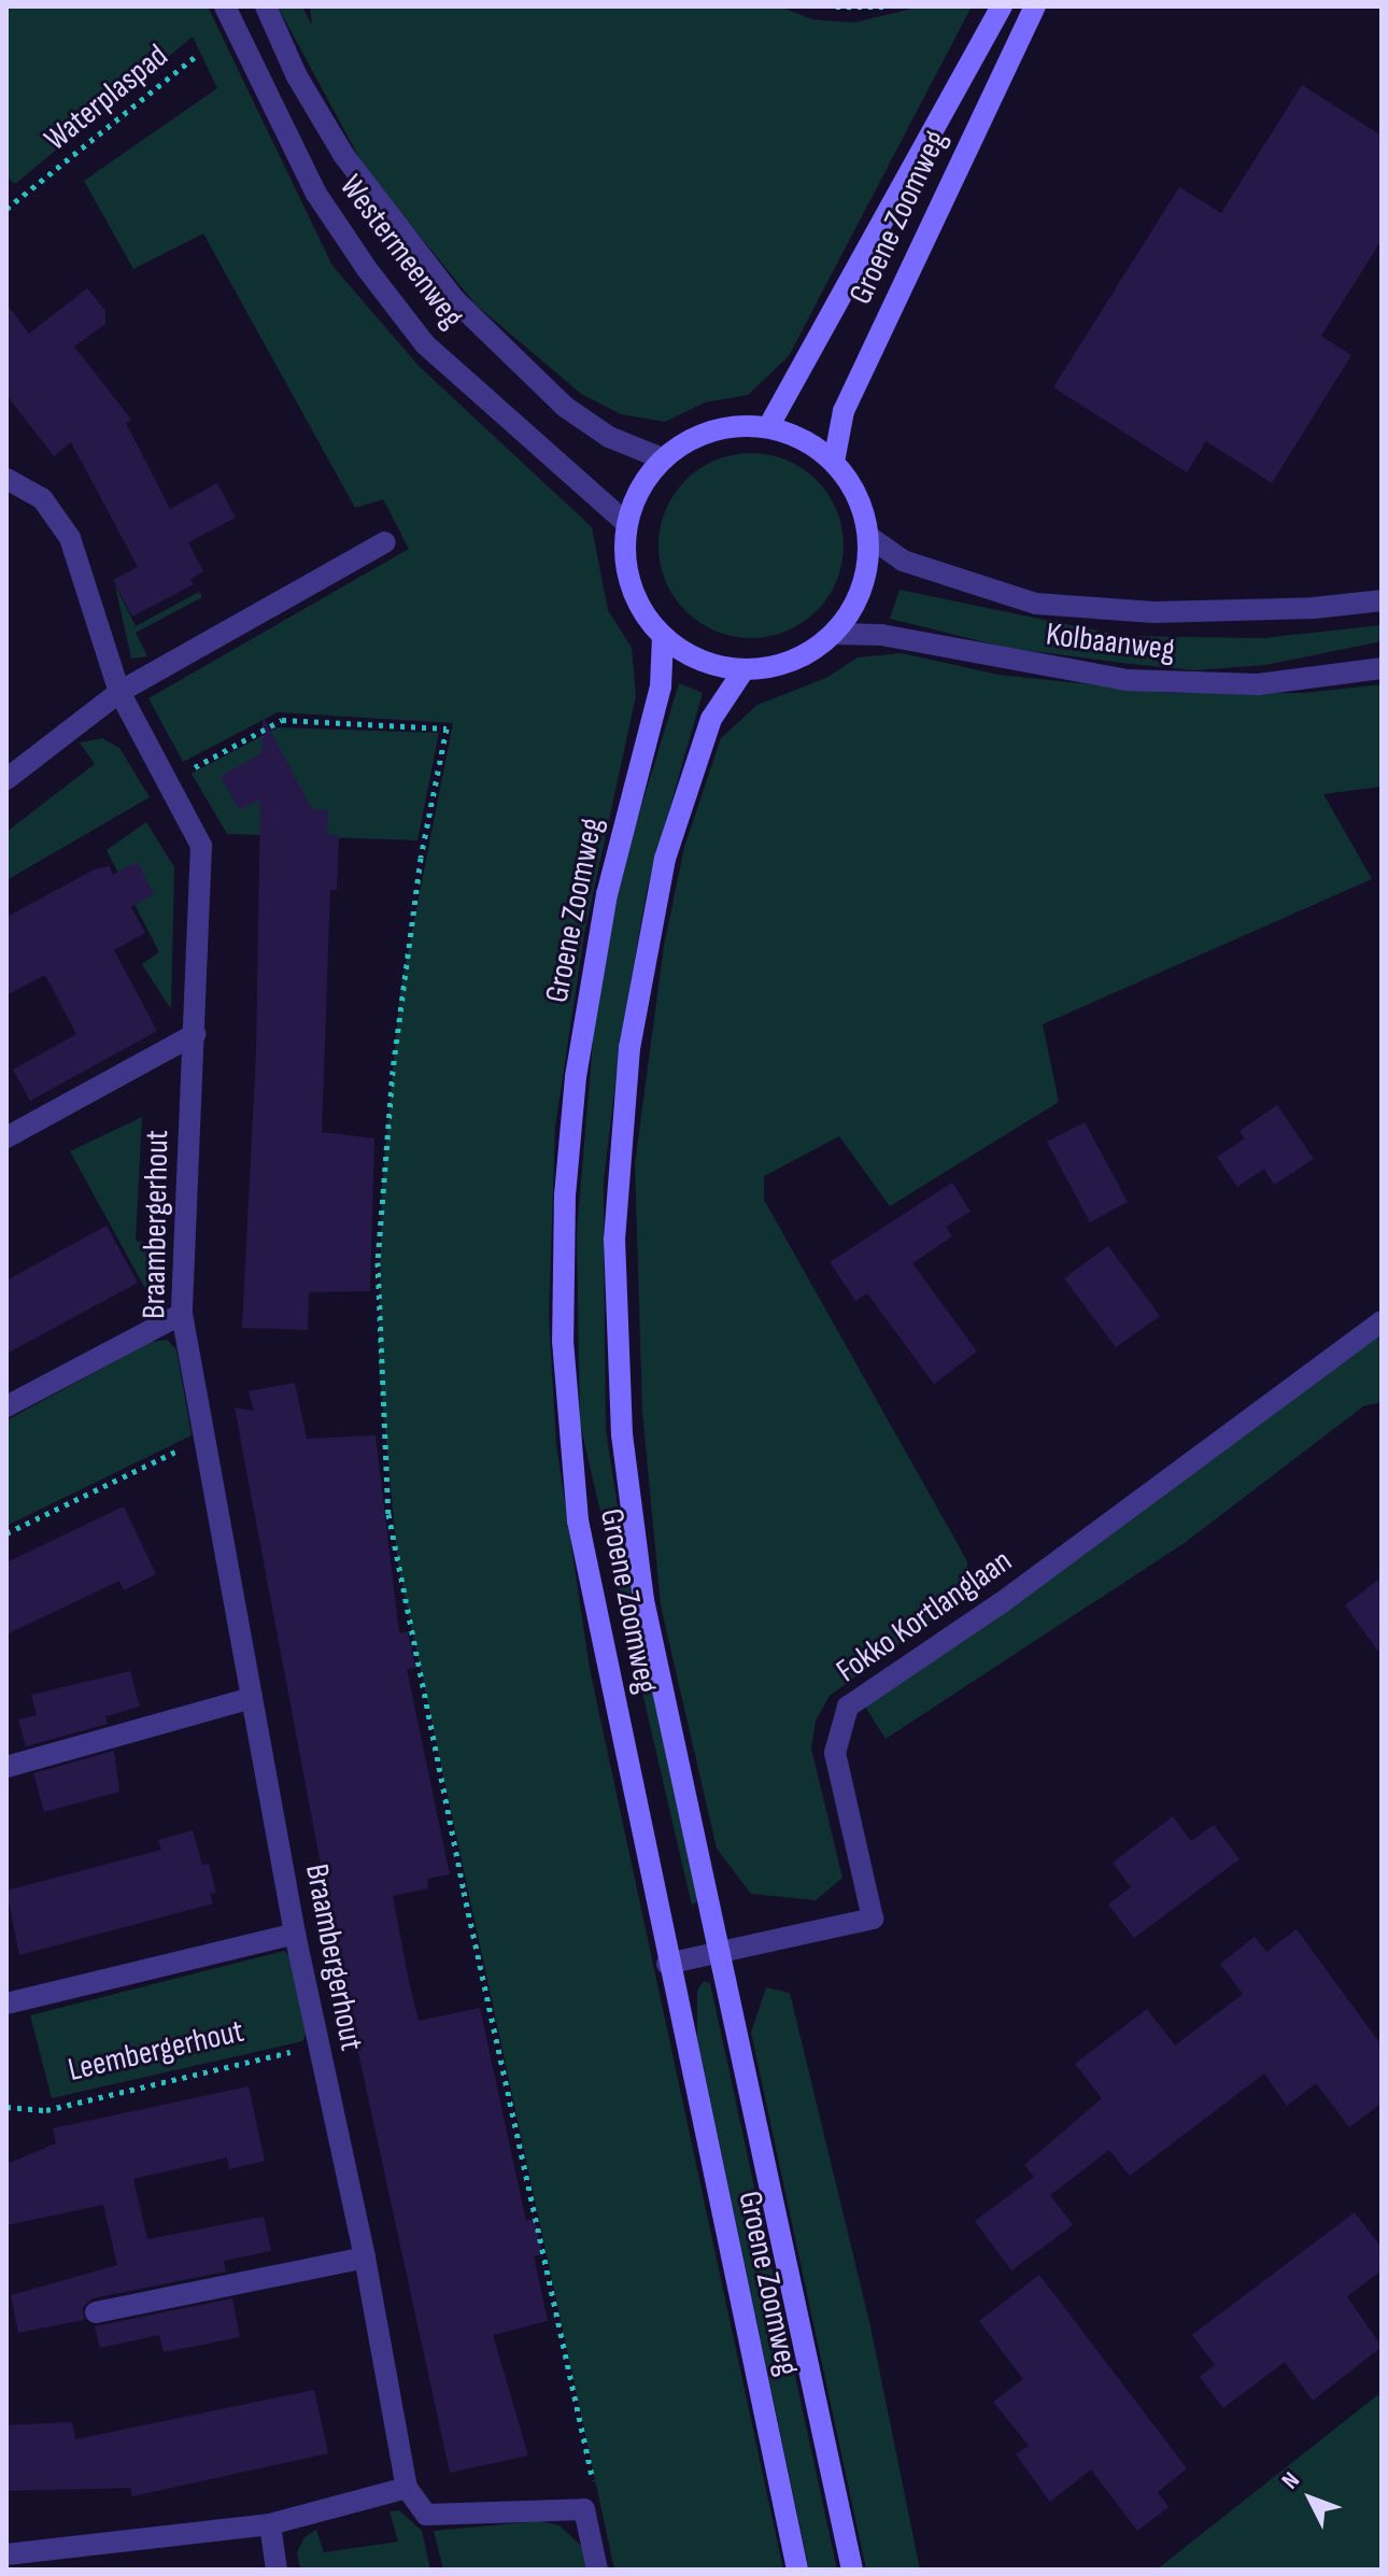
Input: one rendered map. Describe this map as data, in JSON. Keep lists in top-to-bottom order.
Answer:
{
  "streets": {
    "main road": ["Groene Zoomweg"],
    "street": [
      "Westermeenweg",
      "Kolbaanweg",
      "Braambergerhout",
      "Fokko Kortlanglaan"
    ],
    "path": ["Waterplaspad", "Leembergerhout"]
  },
  "crossings": [
    ["Groene Zoomweg", "Westermeenweg"],
    ["Groene Zoomweg", "Kolbaanweg"],
    ["Groene Zoomweg", "Fokko Kortlanglaan"],
    ["Westermeenweg", "Kolbaanweg"],
    ["Braambergerhout", "Leembergerhout"]
  ],
  "north": "top left"
}
